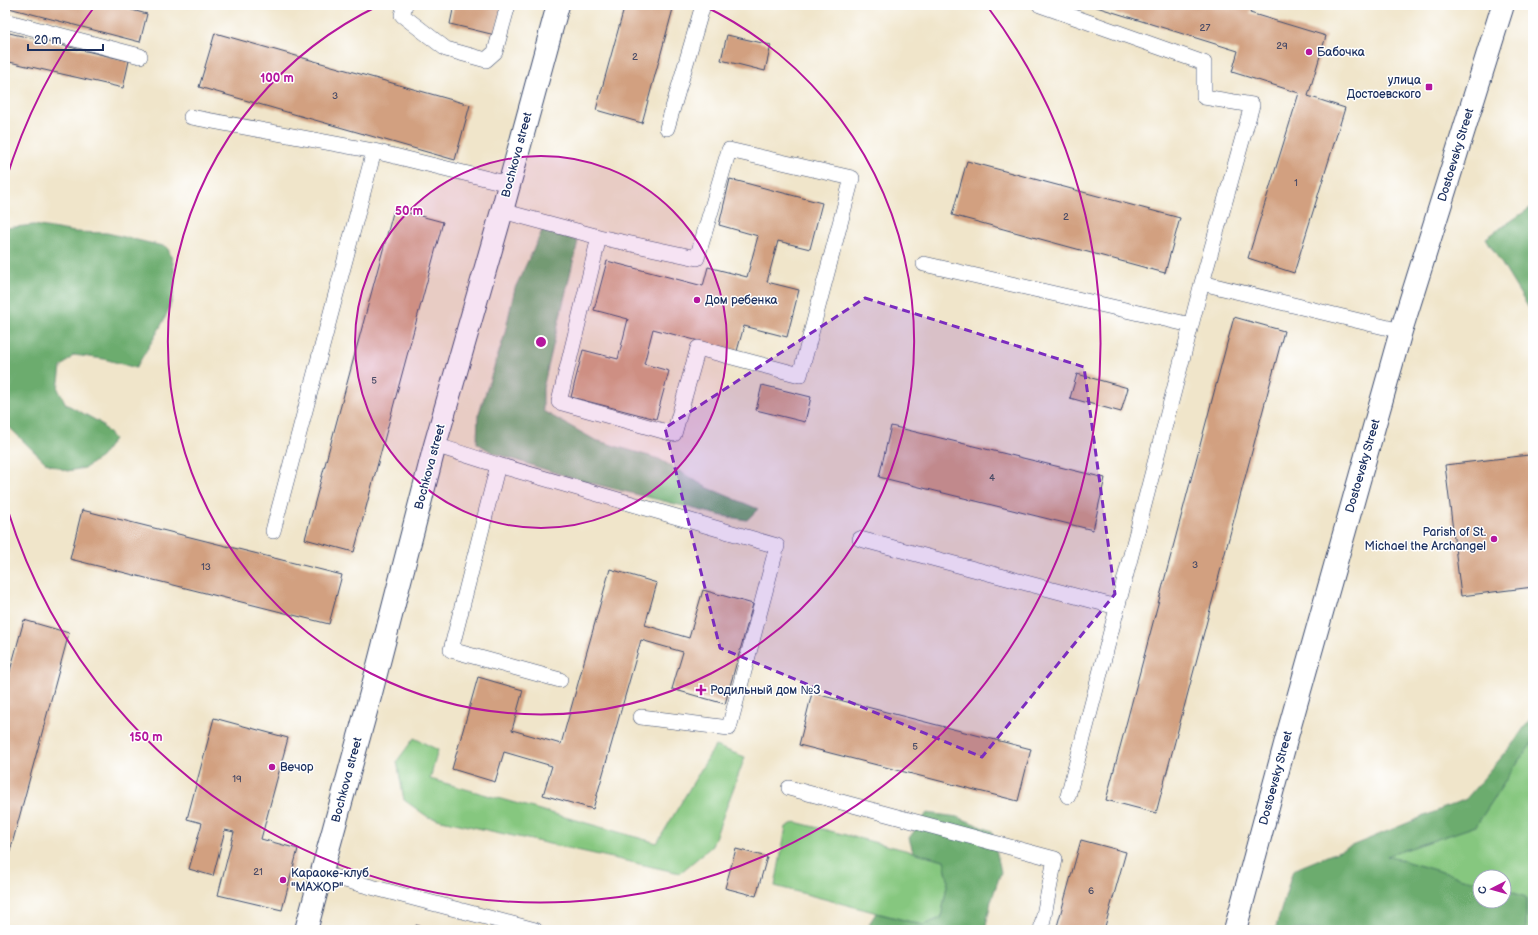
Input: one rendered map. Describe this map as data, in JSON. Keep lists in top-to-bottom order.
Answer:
{
  "streets": {
    "street": ["Bochkova street", "Dostoevsky Street"]
  },
  "places": {
    "other": [
      "Бабочка",
      "Дом ребенка",
      "Parish of St. Michael the Archangel",
      "Вечор",
      "Караоке-клуб \"МАЖОР\""
    ],
    "transit": ["улица Достоевского"],
    "health": ["Родильный дом №3"]
  },
  "house_numbers": [
    "27",
    "29",
    "2",
    "3",
    "1",
    "2",
    "5",
    "4",
    "3",
    "13",
    "5",
    "19",
    "21",
    "6"
  ],
  "scale_bar": "20 m",
  "north": "left",
  "rings": ["100 m", "50 m", "150 m"]
}
